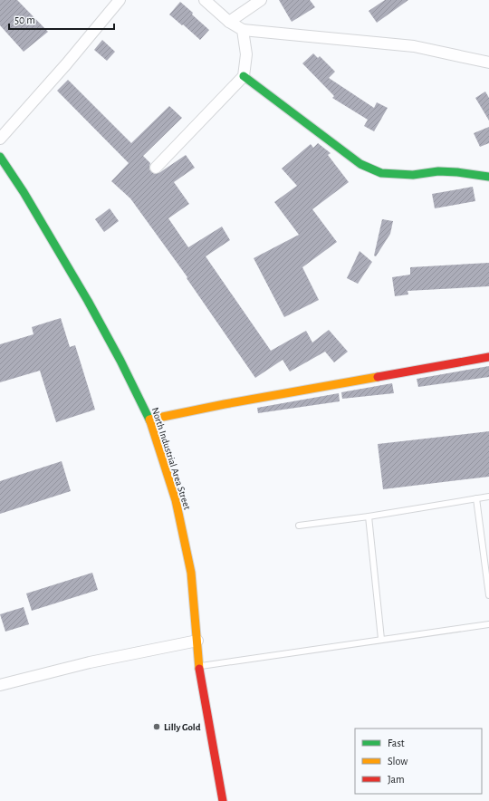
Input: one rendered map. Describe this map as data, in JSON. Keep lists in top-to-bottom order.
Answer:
{
  "streets": {
    "main road": ["North Industrial Area Street"]
  },
  "places": ["Lilly Gold"],
  "legend": ["Fast", "Slow", "Jam"],
  "scale_bar": "50 m"
}
